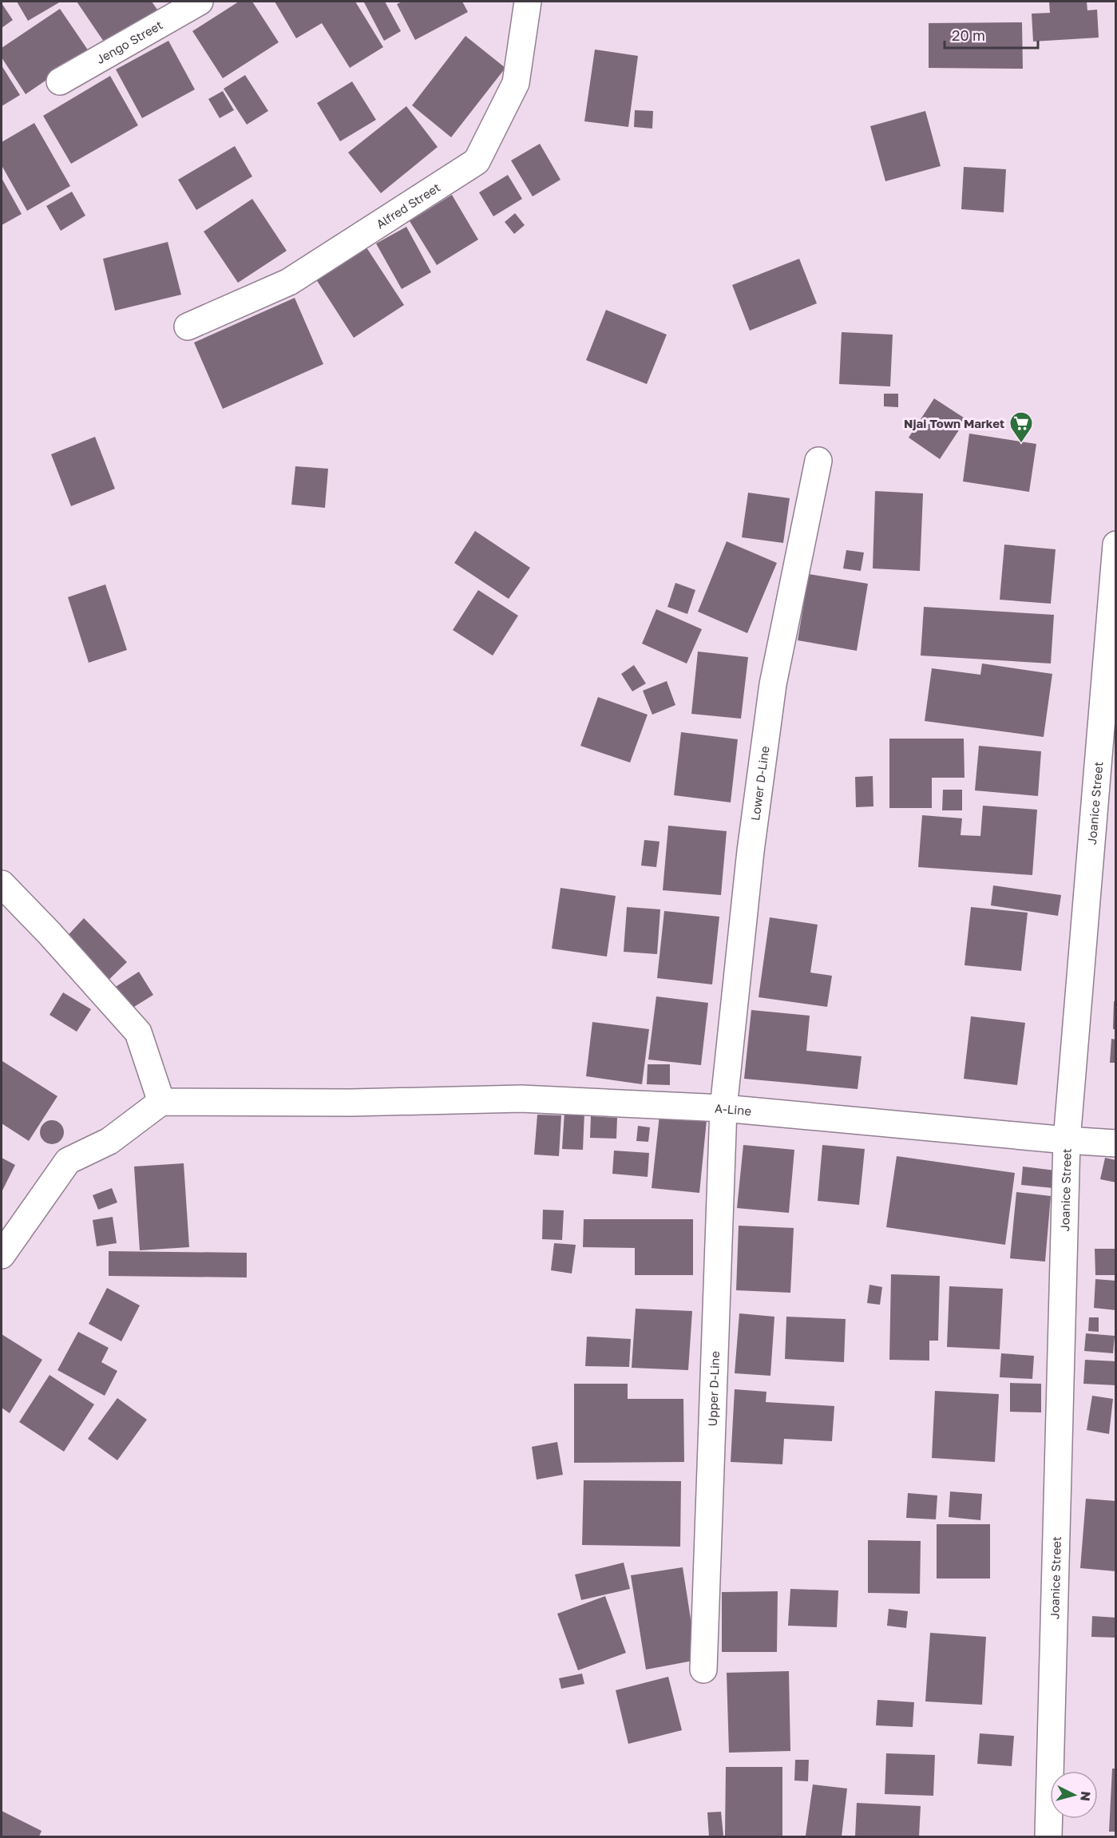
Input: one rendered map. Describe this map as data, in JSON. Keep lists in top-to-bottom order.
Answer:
{
  "streets": {
    "street": [
      "Jengo Street",
      "Alfred Street",
      "Lower D-Line",
      "Joanice Street",
      "A-Line",
      "Upper D-Line"
    ]
  },
  "crossings": [
    ["Lower D-Line", "A-Line"],
    ["Lower D-Line", "Upper D-Line"],
    ["Joanice Street", "A-Line"],
    ["A-Line", "Upper D-Line"]
  ],
  "places": {
    "supermarket": ["Njai Town Market"]
  },
  "scale_bar": "20 m",
  "north": "right"
}
